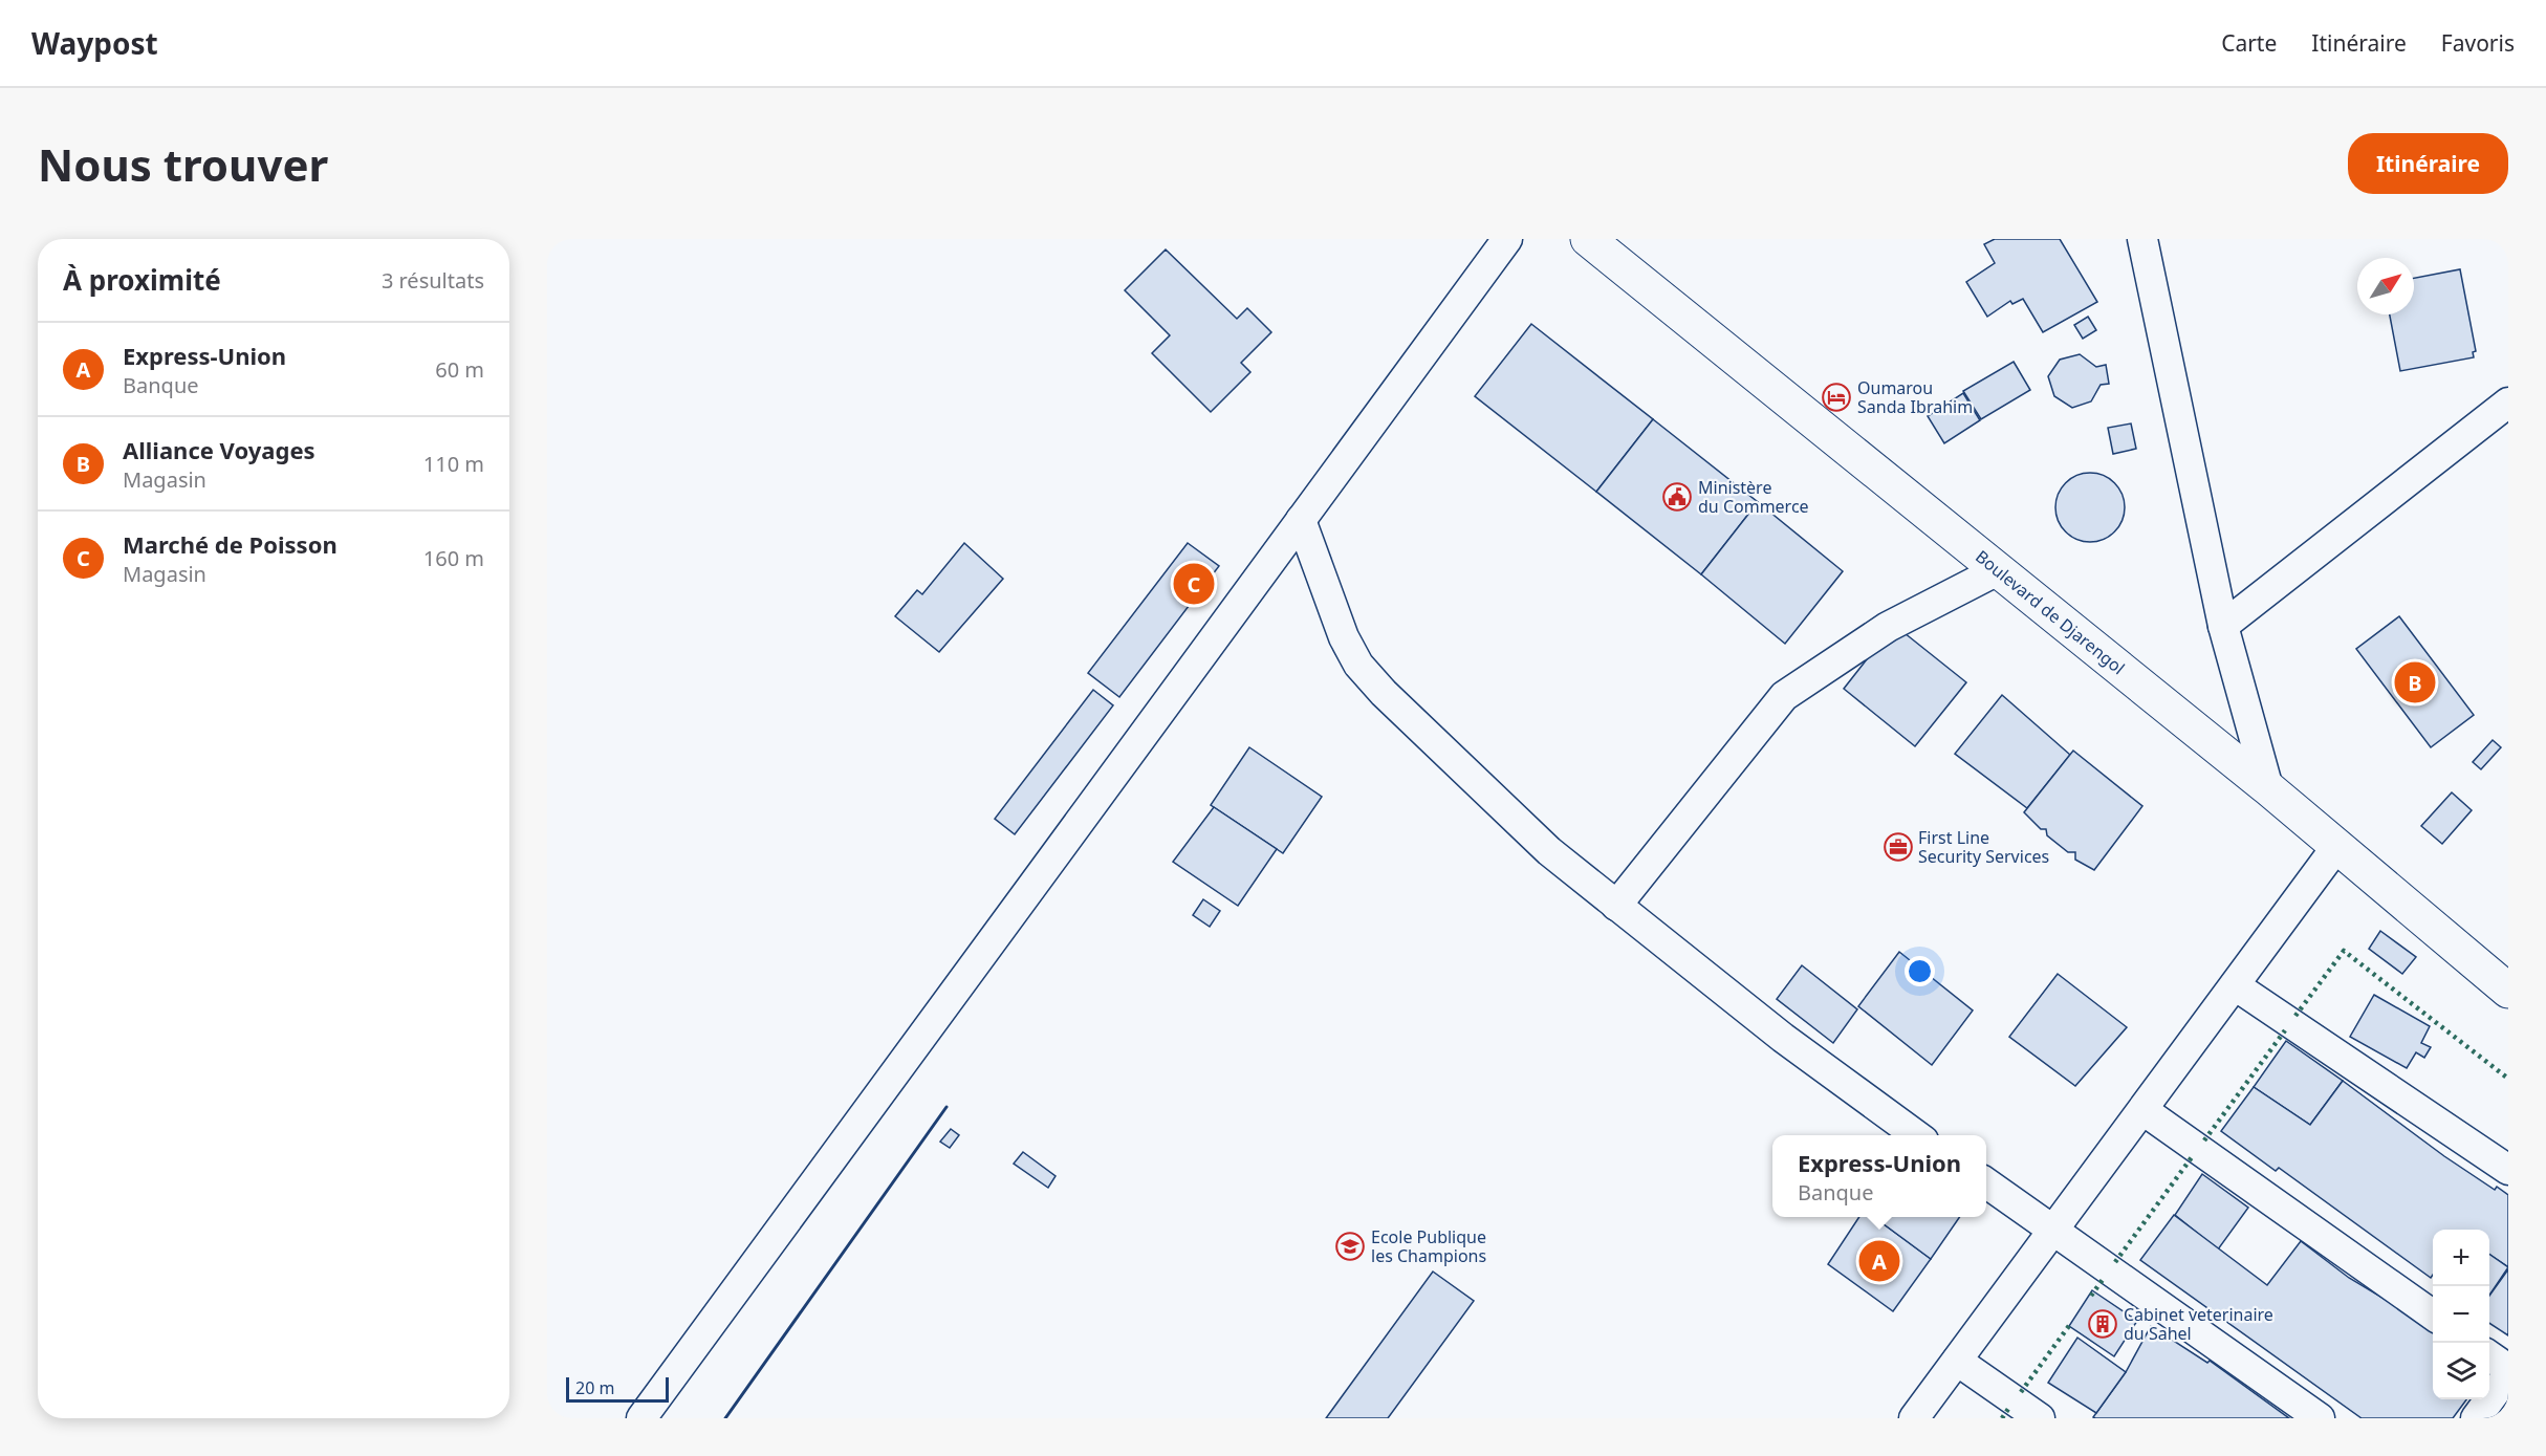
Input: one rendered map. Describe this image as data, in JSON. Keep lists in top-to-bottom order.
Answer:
{
  "streets": {
    "main road": ["Boulevard de Djarengol"]
  },
  "places": {
    "hotel": ["Oumarou Sanda Ibrahim"],
    "public building": ["Ministère du Commerce"],
    "office": ["First Line Security Services"],
    "school or university": ["Ecole Publique les Champions"],
    "building": ["Cabinet veterinaire du Sahel"]
  },
  "scale_bar": "20 m",
  "north": "top right",
  "page": {
    "header": "Waypost",
    "nav": ["Carte", "Itinéraire", "Favoris"],
    "buttons": "Itinéraire",
    "title": "Nous trouver",
    "heading": ["À proximité", "3 résultats"],
    "list": [
      {
        "mark": "A",
        "name": "Express-Union",
        "note": "Banque",
        "value": "60 m"
      },
      {
        "mark": "B",
        "name": "Alliance Voyages",
        "note": "Magasin",
        "value": "110 m"
      },
      {
        "mark": "C",
        "name": "Marché de Poisson",
        "note": "Magasin",
        "value": "160 m"
      }
    ],
    "pins": ["C", "B", "A"],
    "popup": ["Express-Union", "Banque"],
    "map_buttons": ["+", "−"],
    "scale": "20 m"
  }
}
